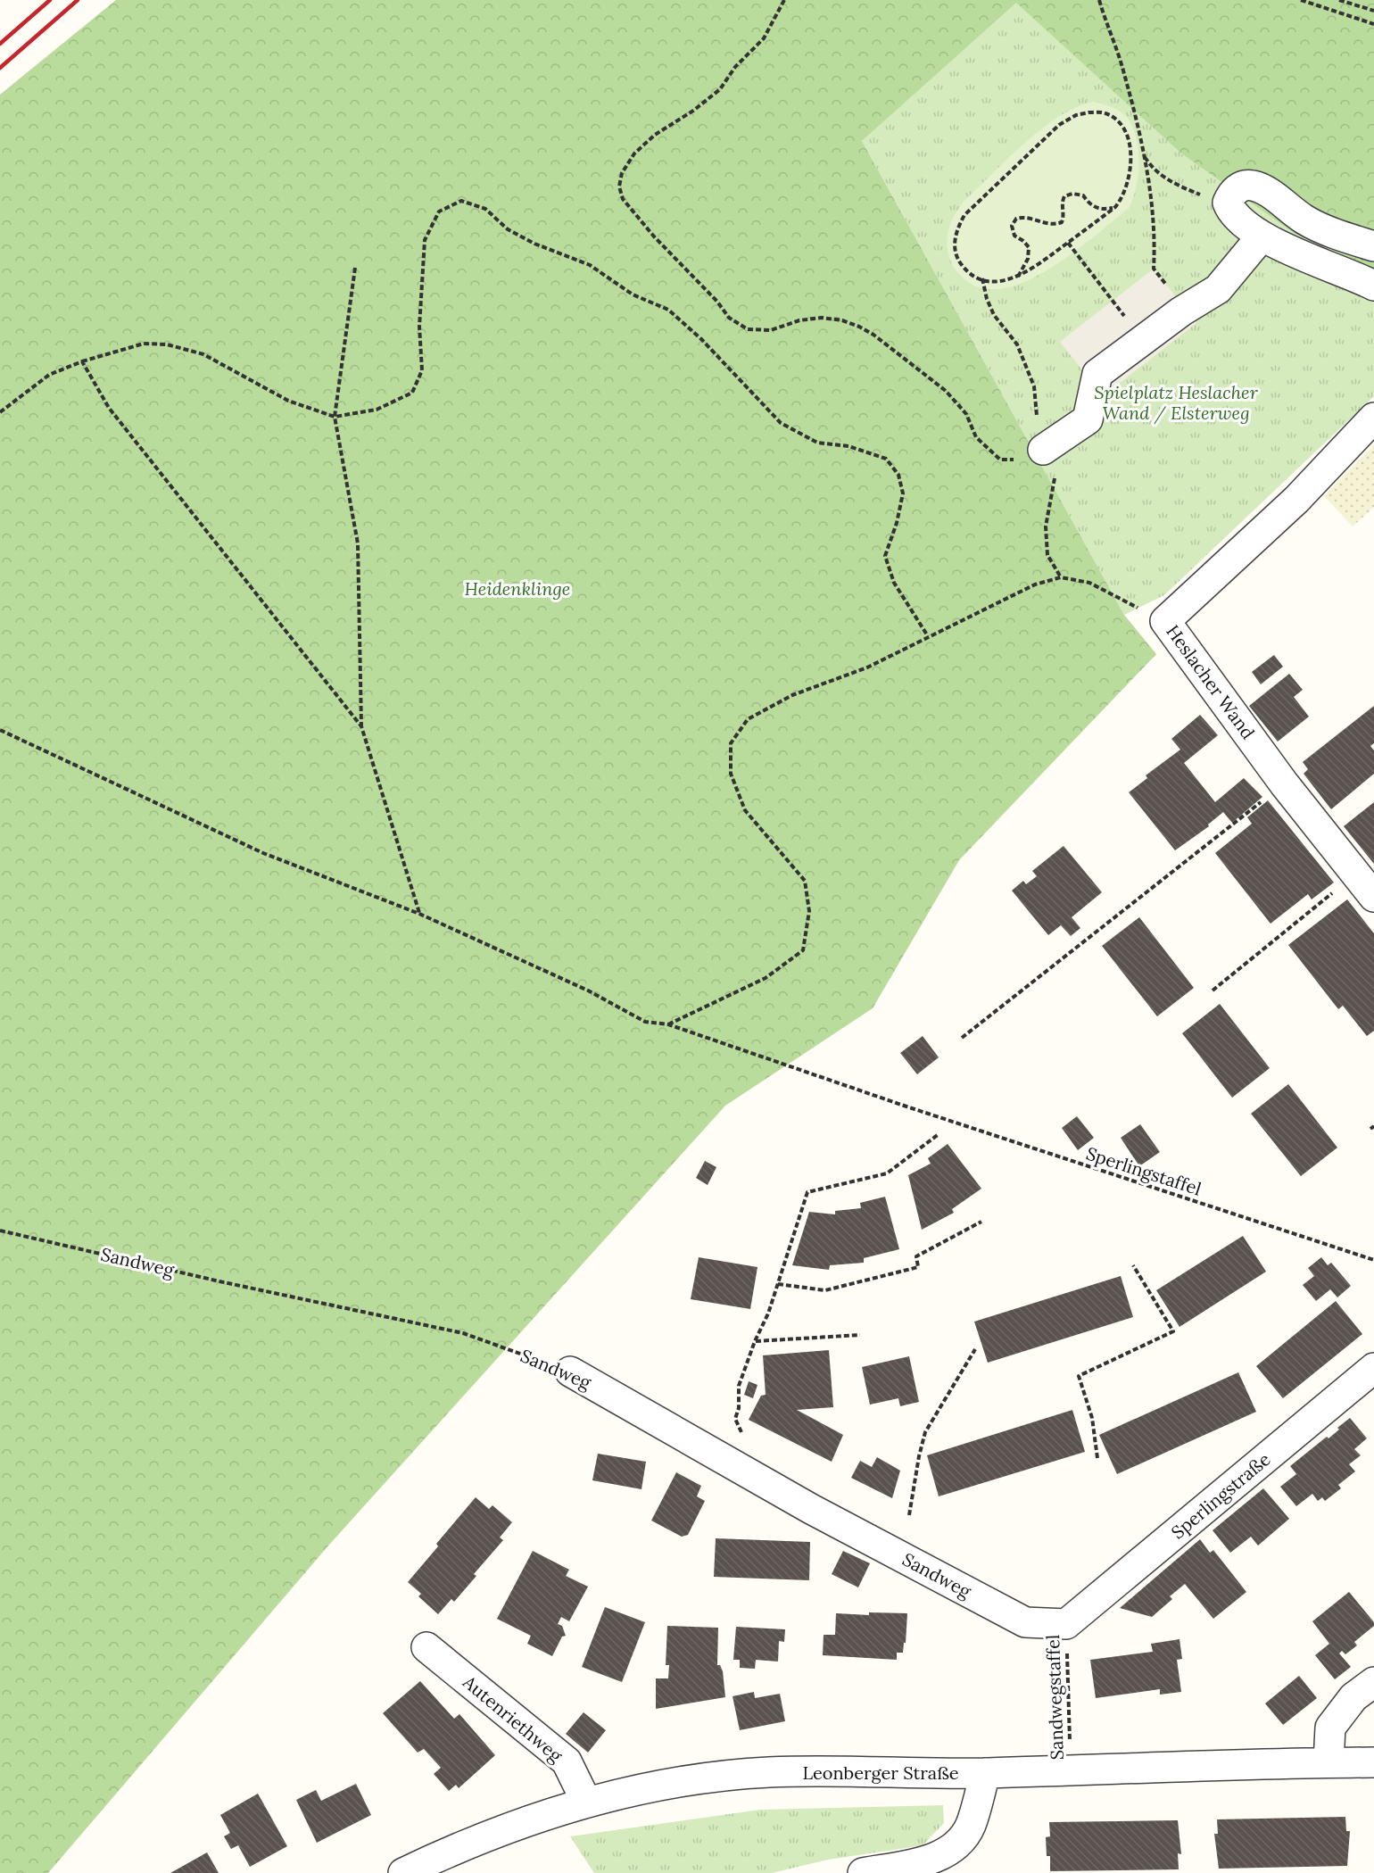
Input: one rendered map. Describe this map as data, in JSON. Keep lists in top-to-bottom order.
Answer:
{
  "streets": {
    "street": [
      "Heslacher Wand",
      "Sandweg",
      "Sperlingstraße",
      "Autenriethweg",
      "Leonberger Straße"
    ],
    "path": ["Sperlingstaffel", "Sandwegstaffel"]
  },
  "crossings": [
    ["Sandweg", "Sperlingstraße"],
    ["Sandweg", "Sandwegstaffel"],
    ["Sperlingstraße", "Sandwegstaffel"],
    ["Sandwegstaffel", "Leonberger Straße"],
    ["Autenriethweg", "Leonberger Straße"]
  ],
  "parks": ["Spielplatz Heslacher Wand / Elsterweg", "Heidenklinge"]
}
